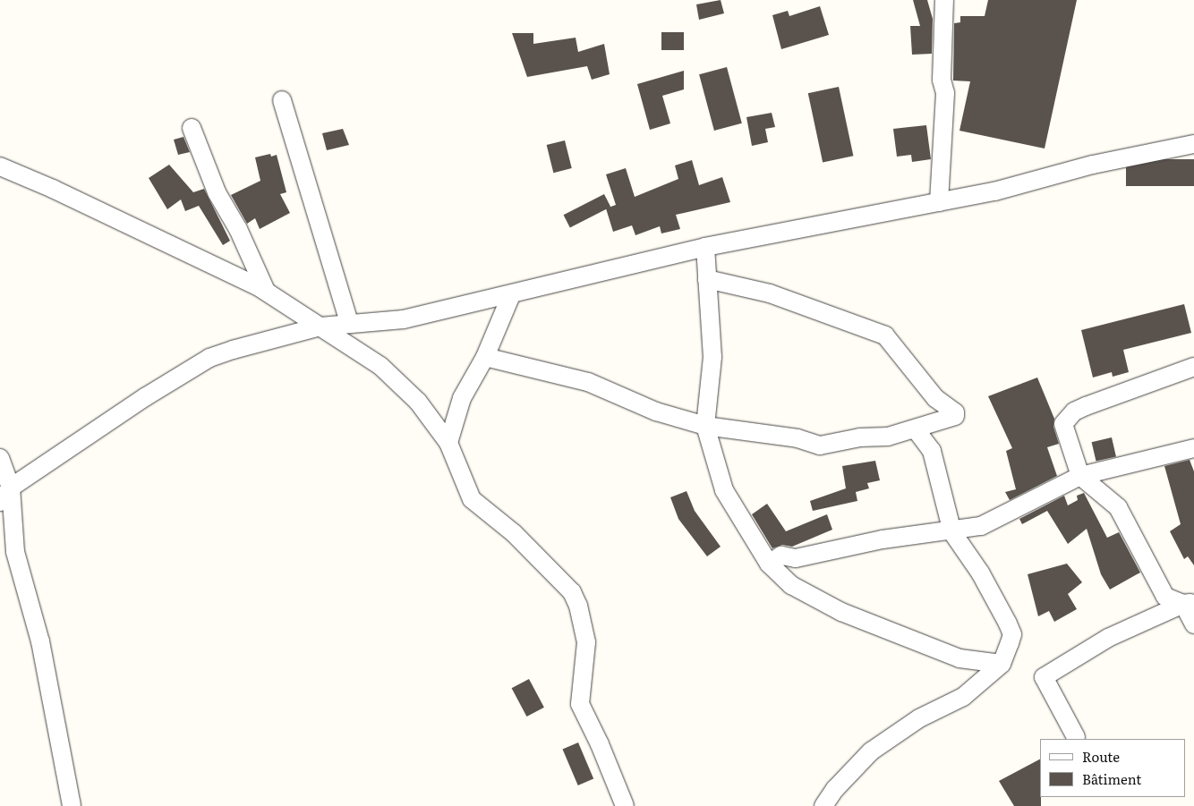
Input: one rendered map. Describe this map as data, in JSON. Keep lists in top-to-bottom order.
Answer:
{
  "legend": ["Route", "Bâtiment"]
}
